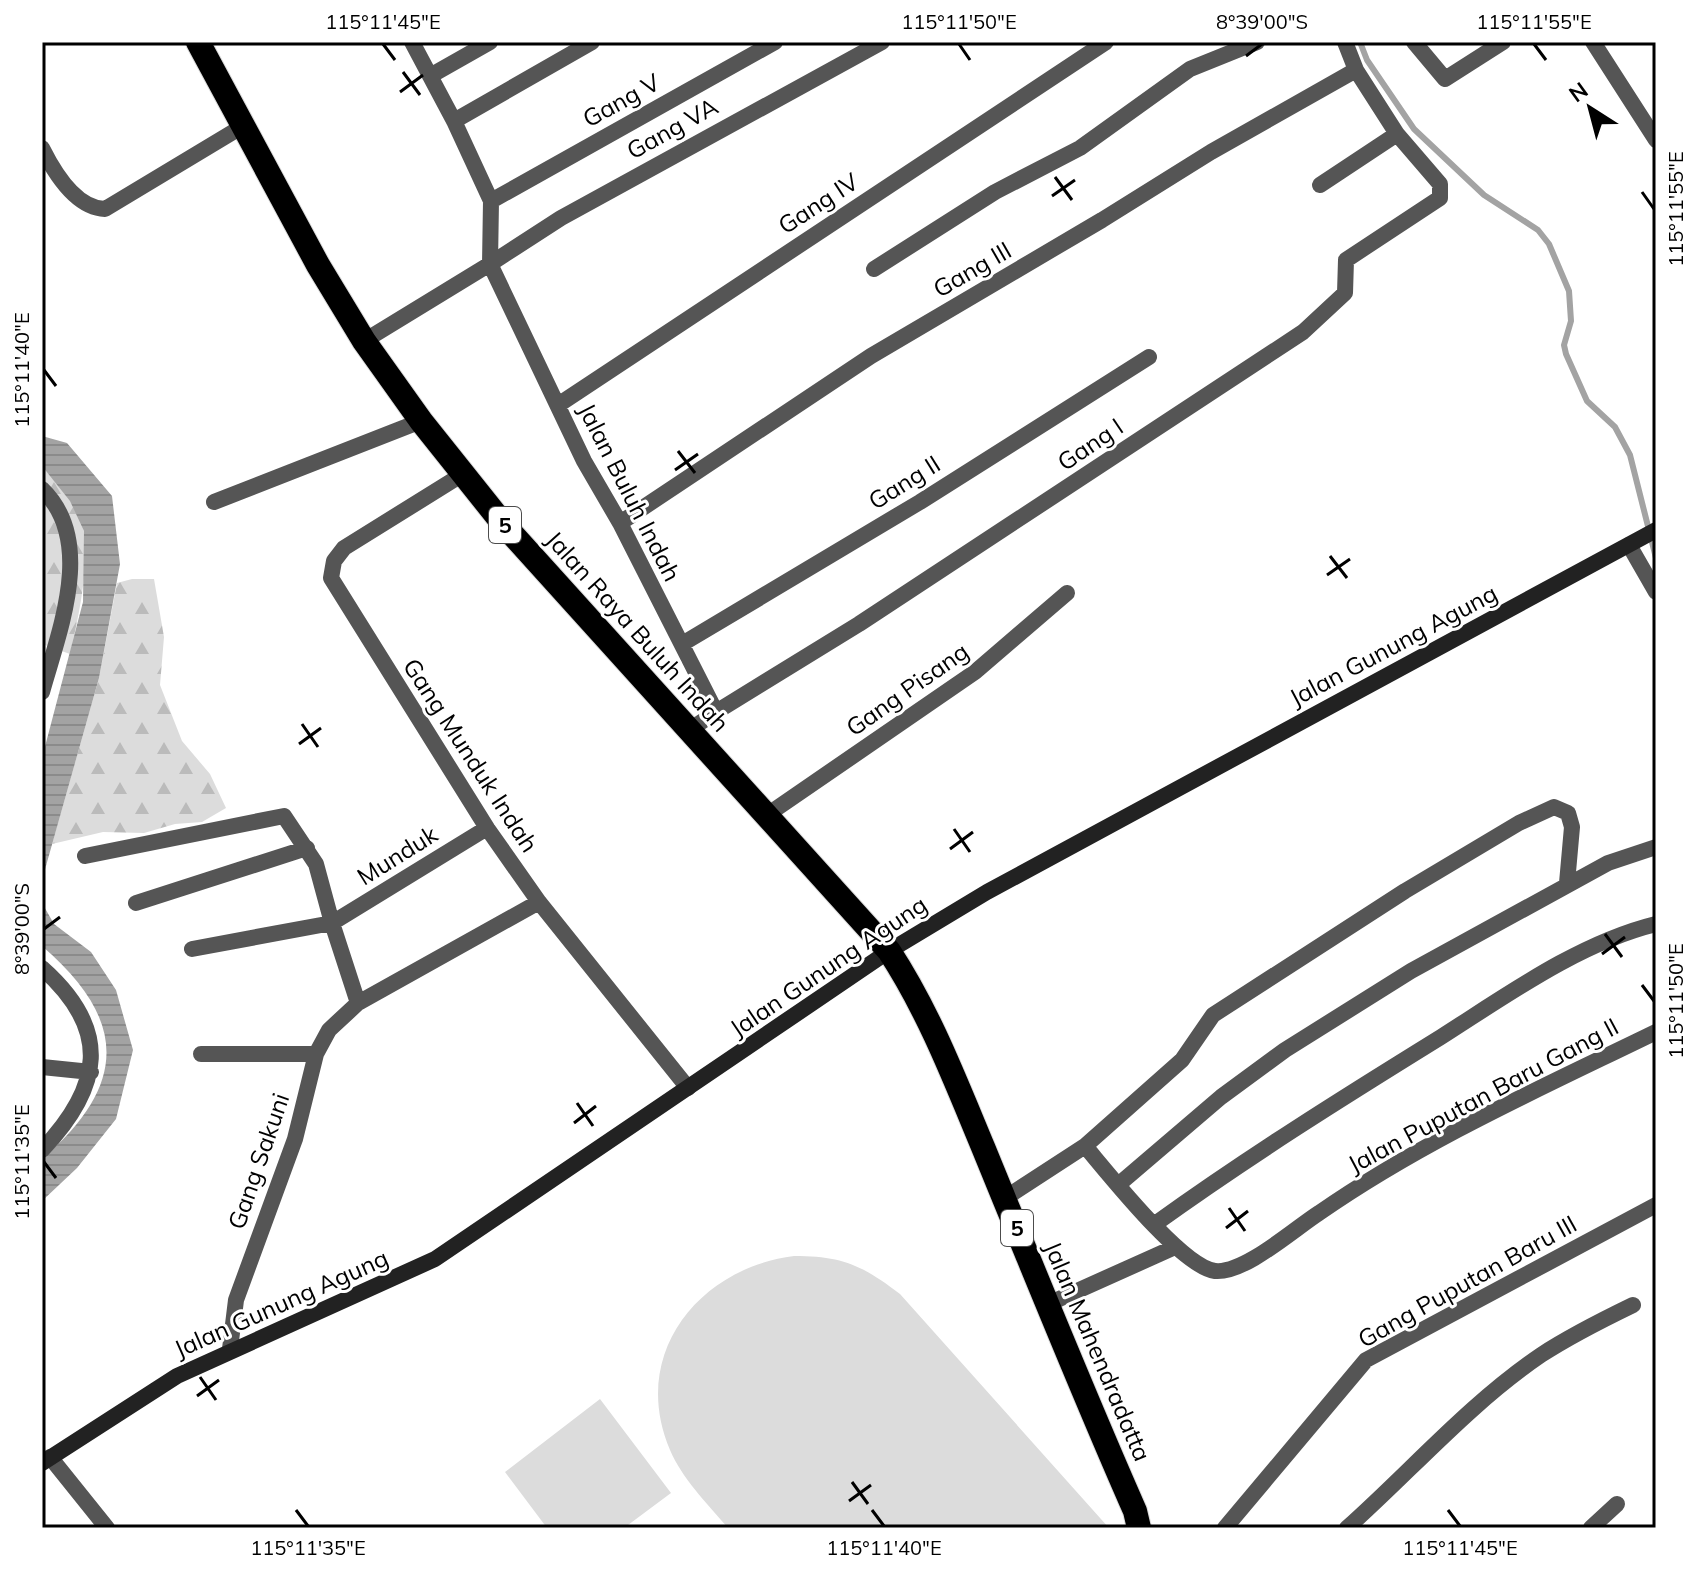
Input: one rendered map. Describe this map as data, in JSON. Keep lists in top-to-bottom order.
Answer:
{
  "streets": {
    "highway": ["5", "Jalan Raya Buluh Indah", "Jalan Mahendradatta"],
    "main road": ["Jalan Gunung Agung"],
    "street": [
      "Gang V",
      "Gang VA",
      "Gang IV",
      "Gang III",
      "Gang I",
      "Gang II",
      "Jalan Buluh Indah",
      "Gang Pisang",
      "Gang Munduk Indah",
      "Munduk",
      "Jalan Puputan Baru Gang II",
      "Gang Sakuni",
      "Gang Puputan Baru III"
    ]
  },
  "crossings": [
    ["Gang V", "Jalan Buluh Indah"],
    ["Gang VA", "Jalan Buluh Indah"],
    ["Gang IV", "Jalan Buluh Indah"],
    ["Gang III", "Jalan Buluh Indah"],
    ["Gang I", "Jalan Buluh Indah"],
    ["Gang II", "Jalan Buluh Indah"],
    ["Jalan Raya Buluh Indah", "Jalan Gunung Agung"],
    ["Jalan Raya Buluh Indah", "Gang Pisang"],
    ["Jalan Raya Buluh Indah", "Gang Munduk Indah"],
    ["Jalan Raya Buluh Indah", "Jalan Mahendradatta"],
    ["Jalan Gunung Agung", "Gang Munduk Indah"],
    ["Jalan Gunung Agung", "Gang Sakuni"],
    ["Jalan Gunung Agung", "Jalan Mahendradatta"],
    ["Gang Munduk Indah", "Munduk"],
    ["Gang Munduk Indah", "Gang Sakuni"]
  ],
  "north": "top left",
  "coordinates": [
    "115°11'45\"E",
    "115°11'50\"E",
    "8°39'00\"S",
    "115°11'55\"E",
    "115°11'40\"E",
    "115°11'35\"E"
  ]
}
